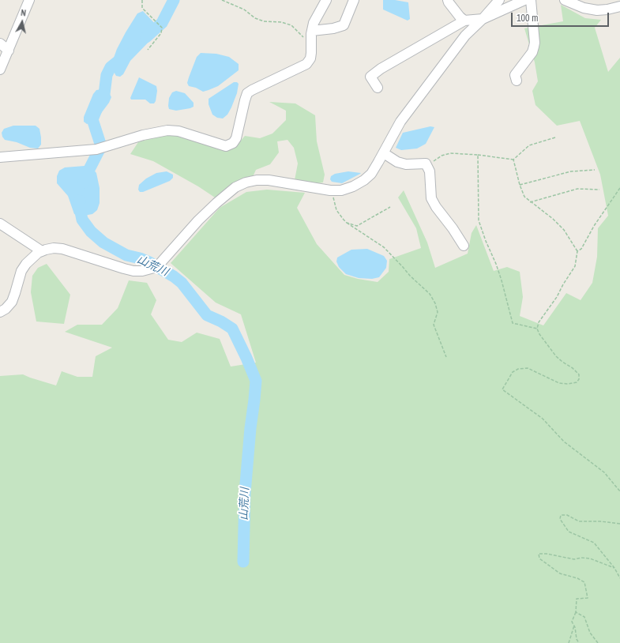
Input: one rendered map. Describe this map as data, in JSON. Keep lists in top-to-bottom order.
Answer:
{
  "water": ["山荒川"],
  "scale_bar": "100 m",
  "north": "top"
}
